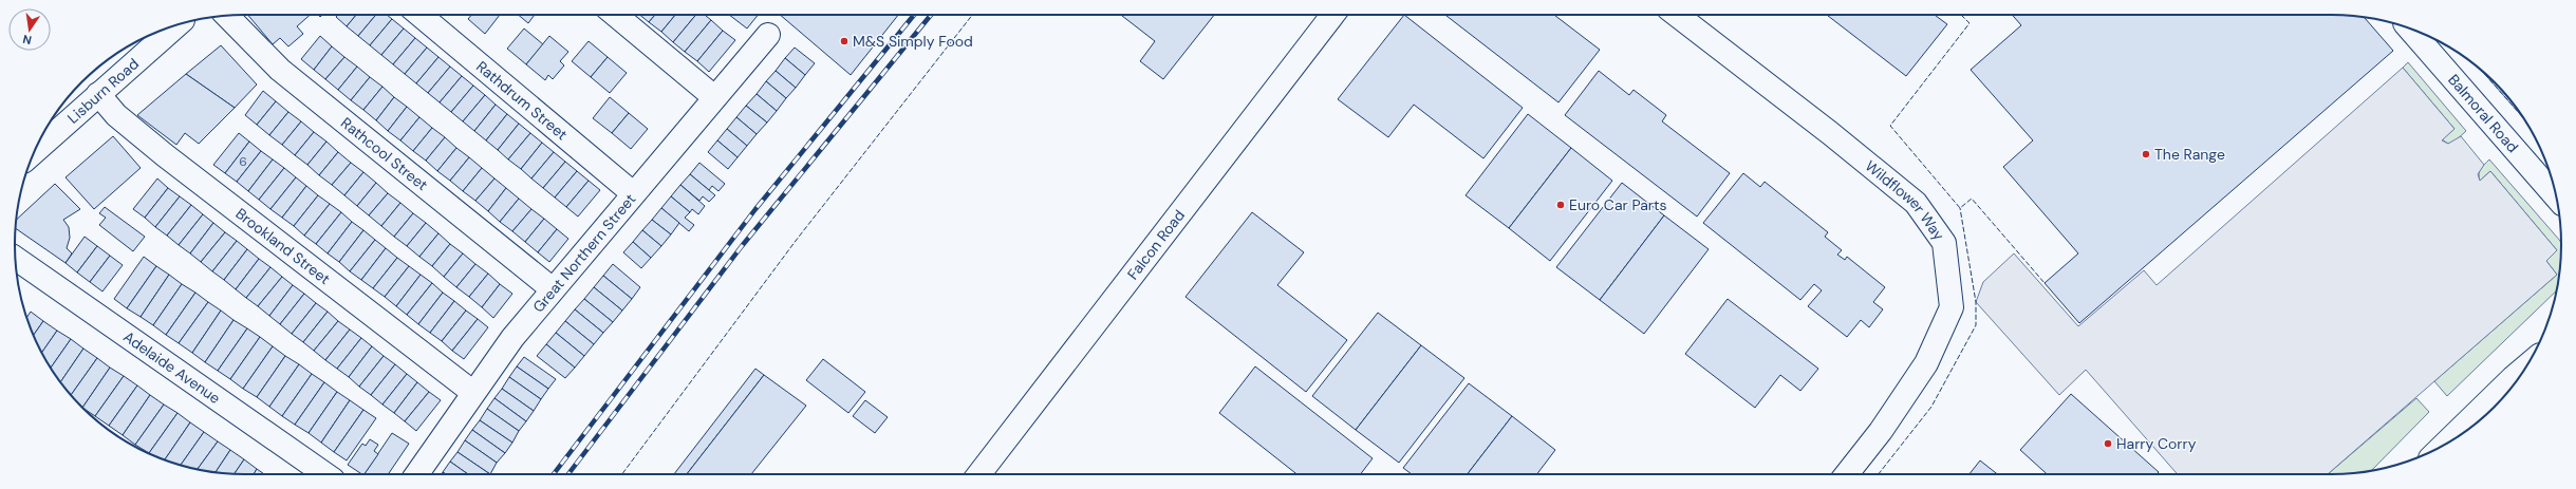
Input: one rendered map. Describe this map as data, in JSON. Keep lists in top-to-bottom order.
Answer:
{
  "streets": {
    "street": [
      "Lisburn Road",
      "Rathdrum Street",
      "Balmoral Road",
      "Rathcool Street",
      "Wildflower Way",
      "Falcon Road",
      "Brookland Street",
      "Great Northern Street",
      "Adelaide Avenue"
    ]
  },
  "crossings": [
    ["Lisburn Road", "Brookland Street"],
    ["Rathdrum Street", "Great Northern Street"],
    ["Rathcool Street", "Great Northern Street"],
    ["Brookland Street", "Great Northern Street"]
  ],
  "places": [
    "M&S Simply Food",
    "The Range",
    "Euro Car Parts",
    "Harry Corry"
  ],
  "house_numbers": ["6"],
  "north": "bottom"
}
